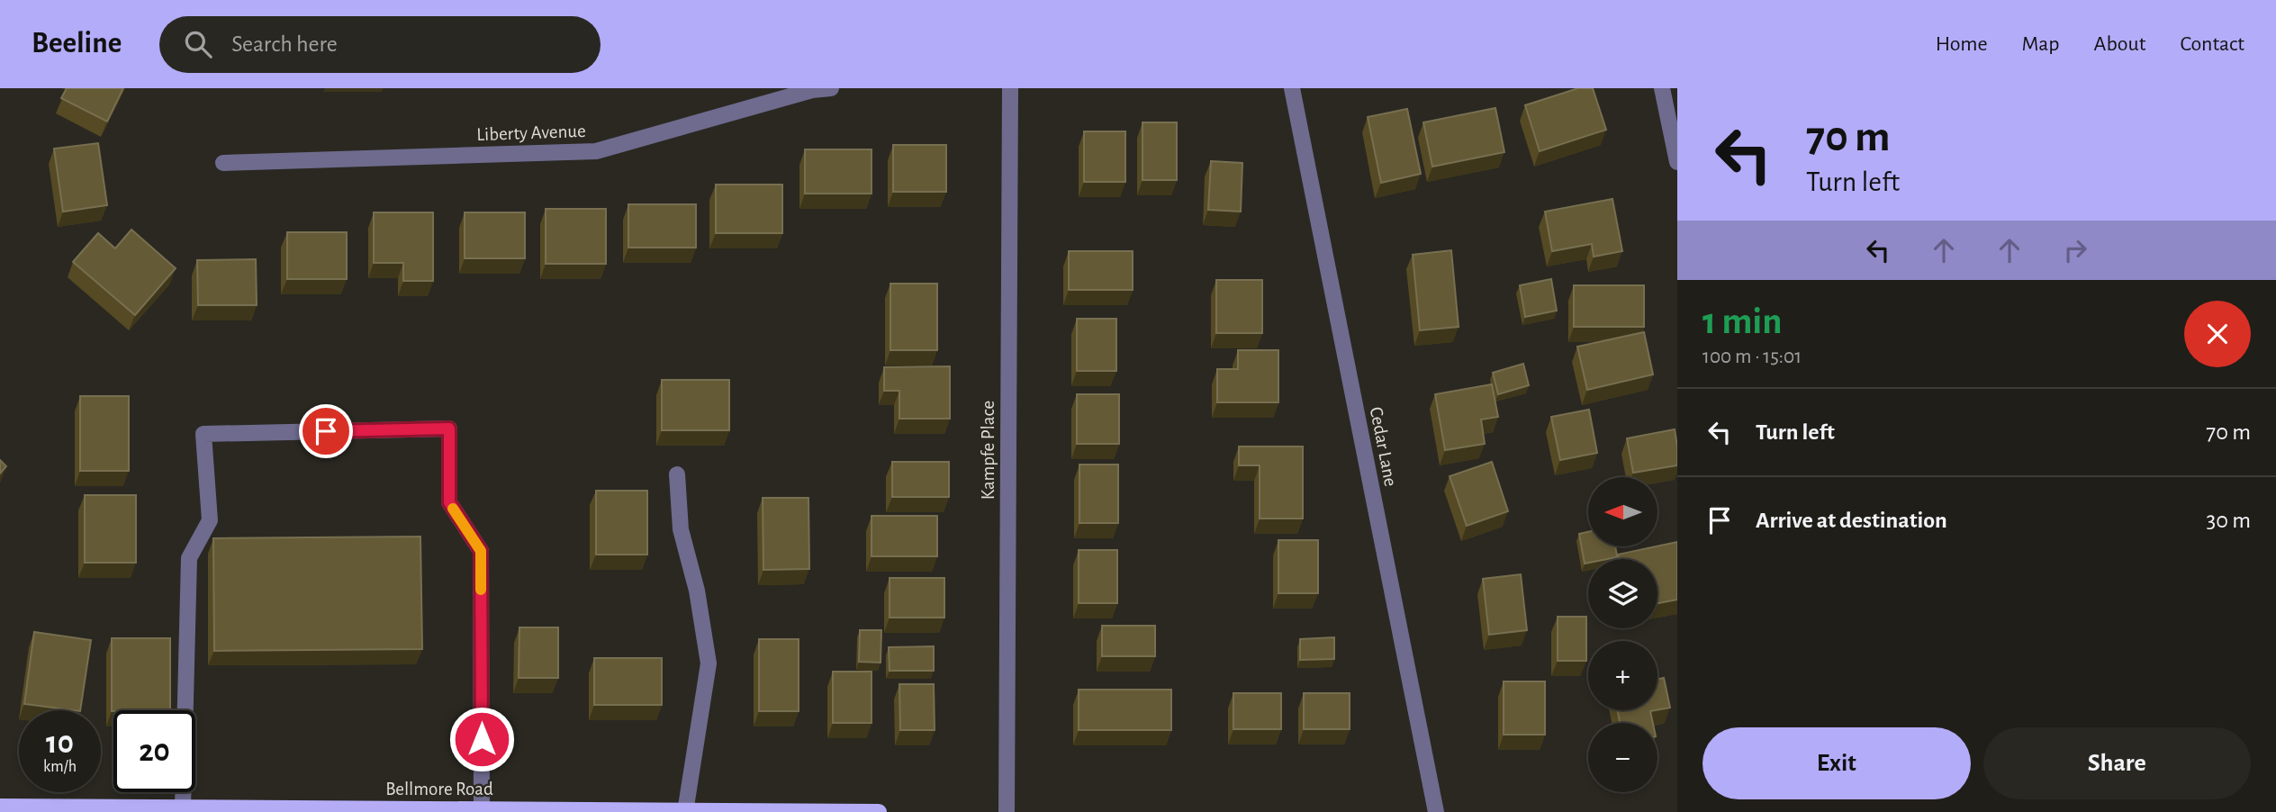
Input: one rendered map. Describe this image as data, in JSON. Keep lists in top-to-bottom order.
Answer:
{
  "streets": {
    "main road": ["Bellmore Road"],
    "street": ["Liberty Avenue", "Cedar Lane", "Kampfe Place"]
  },
  "north": "left",
  "page": {
    "header": "Beeline",
    "search": "Search here",
    "nav": [
      "Home",
      "Map",
      "About",
      "Contact"
    ],
    "turn": ["70 m", "Turn left"],
    "heading": ["1 min", "100 m · 15:01"],
    "list": [
      {
        "name": "Turn left",
        "value": "70 m"
      },
      {
        "name": "Arrive at destination",
        "value": "30 m"
      }
    ],
    "map_buttons": ["+", "−"],
    "speed": "10 km/h",
    "limit": "20",
    "buttons": ["Exit", "Share"]
  }
}
